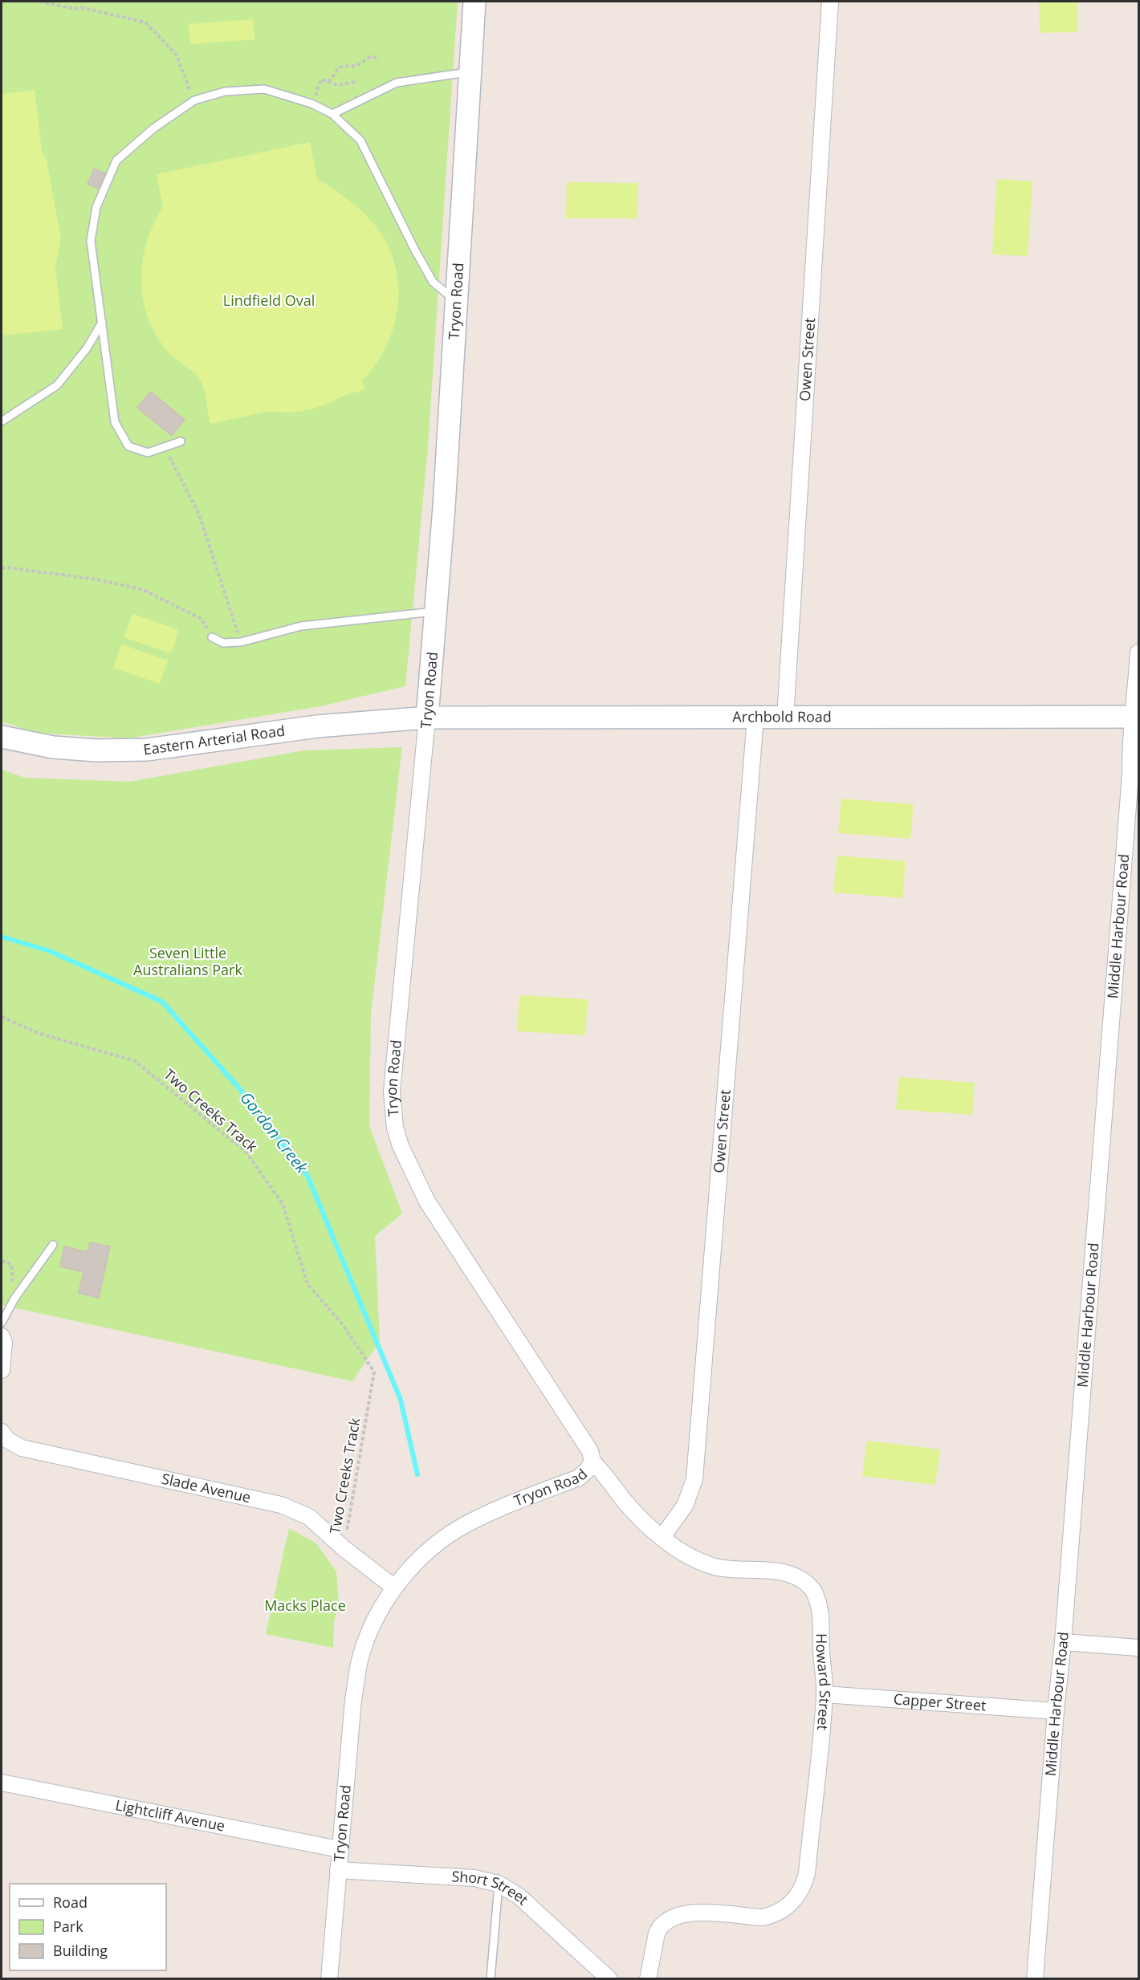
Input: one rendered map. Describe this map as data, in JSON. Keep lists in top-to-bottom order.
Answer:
{
  "streets": {
    "main road": ["Tryon Road", "Archbold Road", "Eastern Arterial Road"],
    "street": [
      "Owen Street",
      "Middle Harbour Road",
      "Slade Avenue",
      "Howard Street",
      "Capper Street",
      "Lightcliff Avenue",
      "Short Street"
    ],
    "path": ["Two Creeks Track"]
  },
  "crossings": [
    ["Tryon Road", "Archbold Road"],
    ["Tryon Road", "Eastern Arterial Road"],
    ["Tryon Road", "Slade Avenue"],
    ["Tryon Road", "Howard Street"],
    ["Tryon Road", "Lightcliff Avenue"],
    ["Tryon Road", "Short Street"],
    ["Owen Street", "Archbold Road"],
    ["Owen Street", "Howard Street"],
    ["Archbold Road", "Eastern Arterial Road"],
    ["Archbold Road", "Middle Harbour Road"],
    ["Middle Harbour Road", "Capper Street"],
    ["Two Creeks Track", "Slade Avenue"],
    ["Howard Street", "Capper Street"]
  ],
  "water": ["Gordon Creek"],
  "parks": ["Lindfield Oval", "Seven Little Australians Park", "Macks Place"],
  "legend": ["Road", "Park", "Building"]
}
